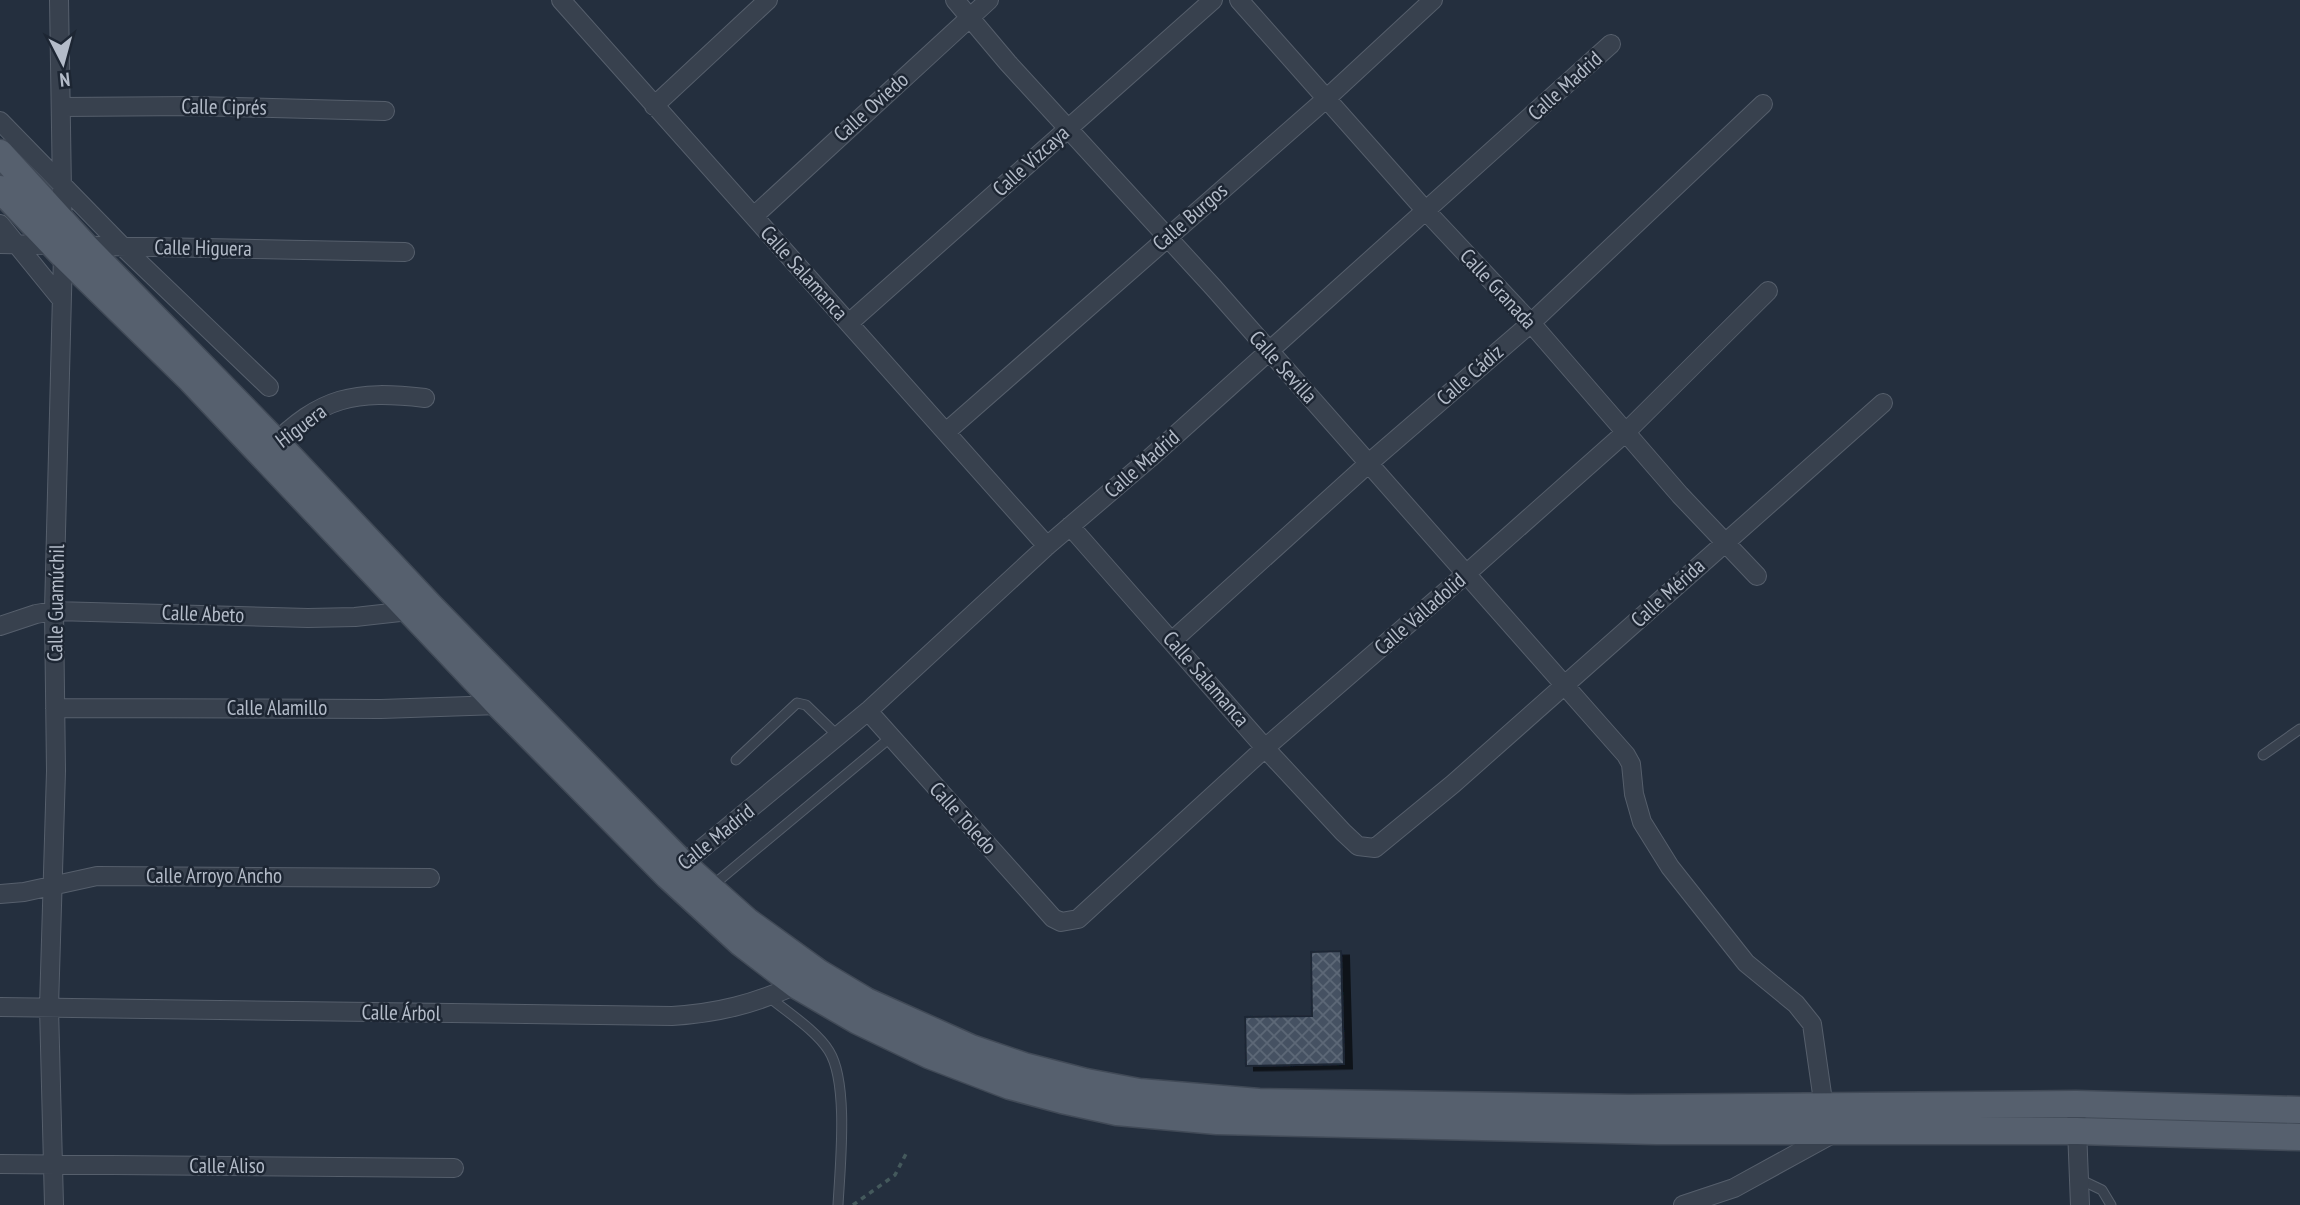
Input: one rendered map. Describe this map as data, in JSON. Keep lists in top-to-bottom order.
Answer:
{
  "streets": {
    "street": [
      "Calle Madrid",
      "Calle Ciprés",
      "Calle Oviedo",
      "Calle Vizcaya",
      "Calle Burgos",
      "Calle Higuera",
      "Calle Salamanca",
      "Calle Granada",
      "Calle Sevilla",
      "Calle Cádiz",
      "Higuera",
      "Calle Mérida",
      "Calle Guamúchil",
      "Calle Abeto",
      "Calle Valladolid",
      "Calle Alamillo",
      "Calle Toledo",
      "Calle Arroyo Ancho",
      "Calle Árbol",
      "Calle Aliso"
    ]
  },
  "crossings": [
    ["Calle Madrid", "Calle Salamanca"],
    ["Calle Madrid", "Calle Granada"],
    ["Calle Madrid", "Calle Sevilla"],
    ["Calle Madrid", "Calle Toledo"],
    ["Calle Ciprés", "Calle Guamúchil"],
    ["Calle Oviedo", "Calle Salamanca"],
    ["Calle Oviedo", "Calle Sevilla"],
    ["Calle Vizcaya", "Calle Salamanca"],
    ["Calle Vizcaya", "Calle Sevilla"],
    ["Calle Burgos", "Calle Salamanca"],
    ["Calle Burgos", "Calle Granada"],
    ["Calle Burgos", "Calle Sevilla"],
    ["Calle Higuera", "Calle Guamúchil"],
    ["Calle Salamanca", "Calle Cádiz"],
    ["Calle Salamanca", "Calle Mérida"],
    ["Calle Salamanca", "Calle Valladolid"],
    ["Calle Granada", "Calle Cádiz"],
    ["Calle Granada", "Calle Mérida"],
    ["Calle Granada", "Calle Valladolid"],
    ["Calle Sevilla", "Calle Cádiz"],
    ["Calle Sevilla", "Calle Mérida"],
    ["Calle Sevilla", "Calle Valladolid"],
    ["Calle Guamúchil", "Calle Abeto"],
    ["Calle Guamúchil", "Calle Alamillo"],
    ["Calle Guamúchil", "Calle Arroyo Ancho"],
    ["Calle Guamúchil", "Calle Árbol"],
    ["Calle Guamúchil", "Calle Aliso"],
    ["Calle Valladolid", "Calle Toledo"]
  ],
  "north": "bottom"
}
